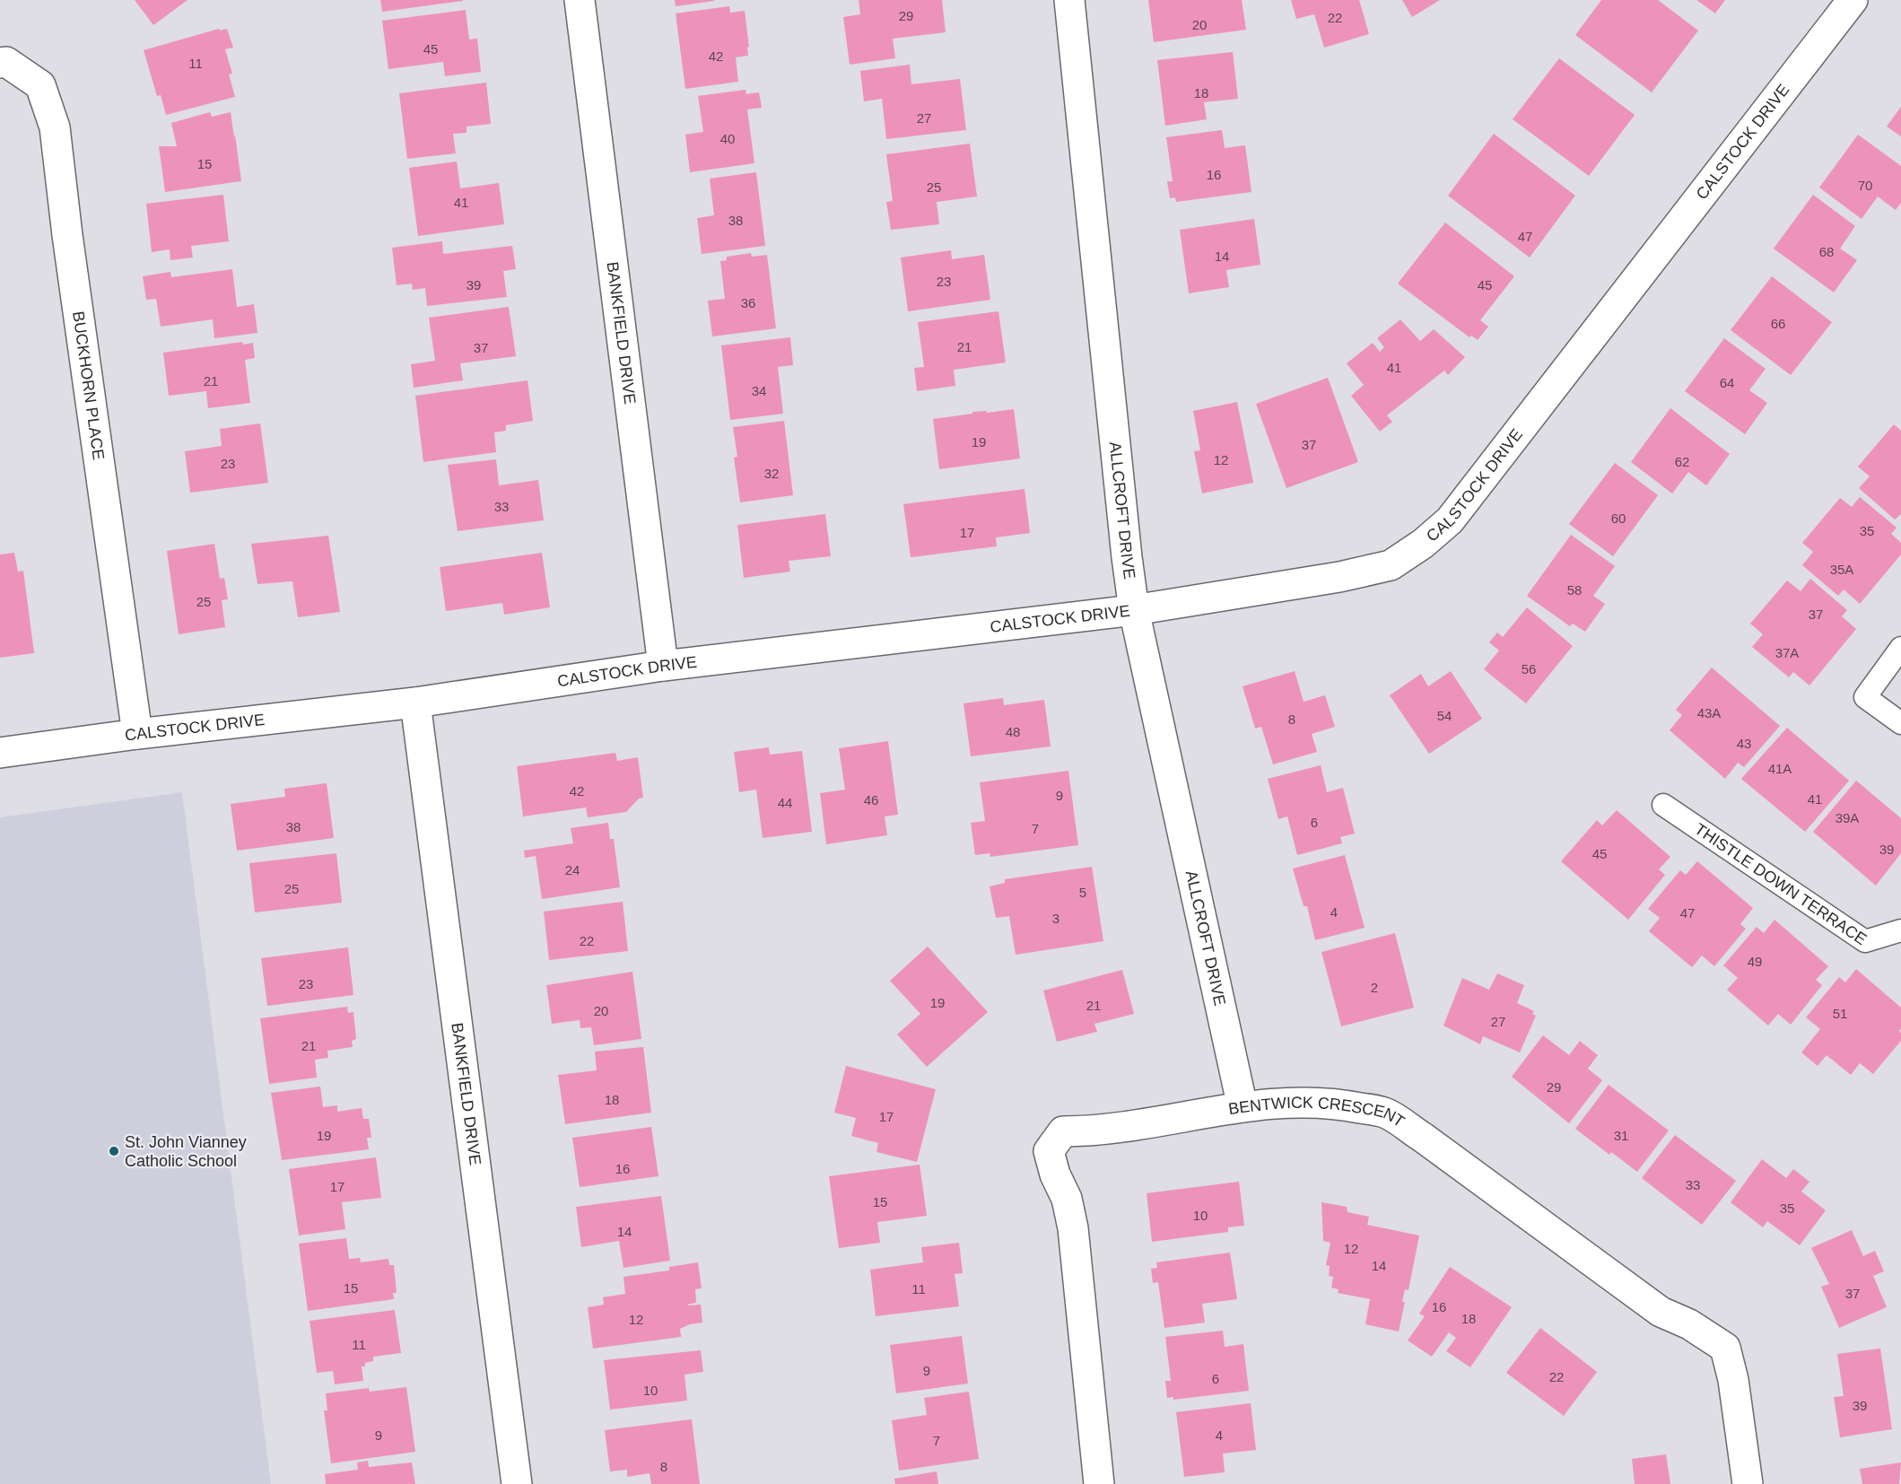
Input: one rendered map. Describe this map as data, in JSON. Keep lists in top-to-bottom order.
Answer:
{
  "streets": {
    "street": [
      "CALSTOCK DRIVE",
      "BANKFIELD DRIVE",
      "BUCKHORN PLACE",
      "ALLCROFT DRIVE",
      "BENTWICK CRESCENT"
    ],
    "lane": ["THISTLE DOWN TERRACE"]
  },
  "crossings": [
    ["CALSTOCK DRIVE", "BANKFIELD DRIVE"],
    ["CALSTOCK DRIVE", "BUCKHORN PLACE"],
    ["CALSTOCK DRIVE", "ALLCROFT DRIVE"],
    ["ALLCROFT DRIVE", "BENTWICK CRESCENT"]
  ],
  "places": ["St. John Vianney Catholic School"],
  "house_numbers": [
    "29",
    "22",
    "20",
    "45",
    "42",
    "11",
    "18",
    "27",
    "40",
    "15",
    "16",
    "70",
    "25",
    "41",
    "38",
    "47",
    "68",
    "14",
    "23",
    "39",
    "45",
    "36",
    "66",
    "21",
    "37",
    "41",
    "21",
    "64",
    "34",
    "19",
    "37",
    "12",
    "62",
    "23",
    "32",
    "33",
    "60",
    "35",
    "17",
    "35A",
    "58",
    "25",
    "37",
    "37A",
    "56",
    "43A",
    "54",
    "8",
    "48",
    "43",
    "41A",
    "42",
    "9",
    "41",
    "46",
    "44",
    "39A",
    "6",
    "38",
    "7",
    "39",
    "45",
    "24",
    "25",
    "5",
    "4",
    "47",
    "3",
    "22",
    "49",
    "23",
    "2",
    "19",
    "21",
    "20",
    "51",
    "27",
    "21",
    "29",
    "18",
    "17",
    "19",
    "31",
    "16",
    "33",
    "17",
    "15",
    "35",
    "10",
    "14",
    "12",
    "14",
    "15",
    "11",
    "37",
    "16",
    "18",
    "12",
    "11",
    "9",
    "22",
    "6",
    "10",
    "39",
    "9",
    "4",
    "7",
    "8"
  ]
}
